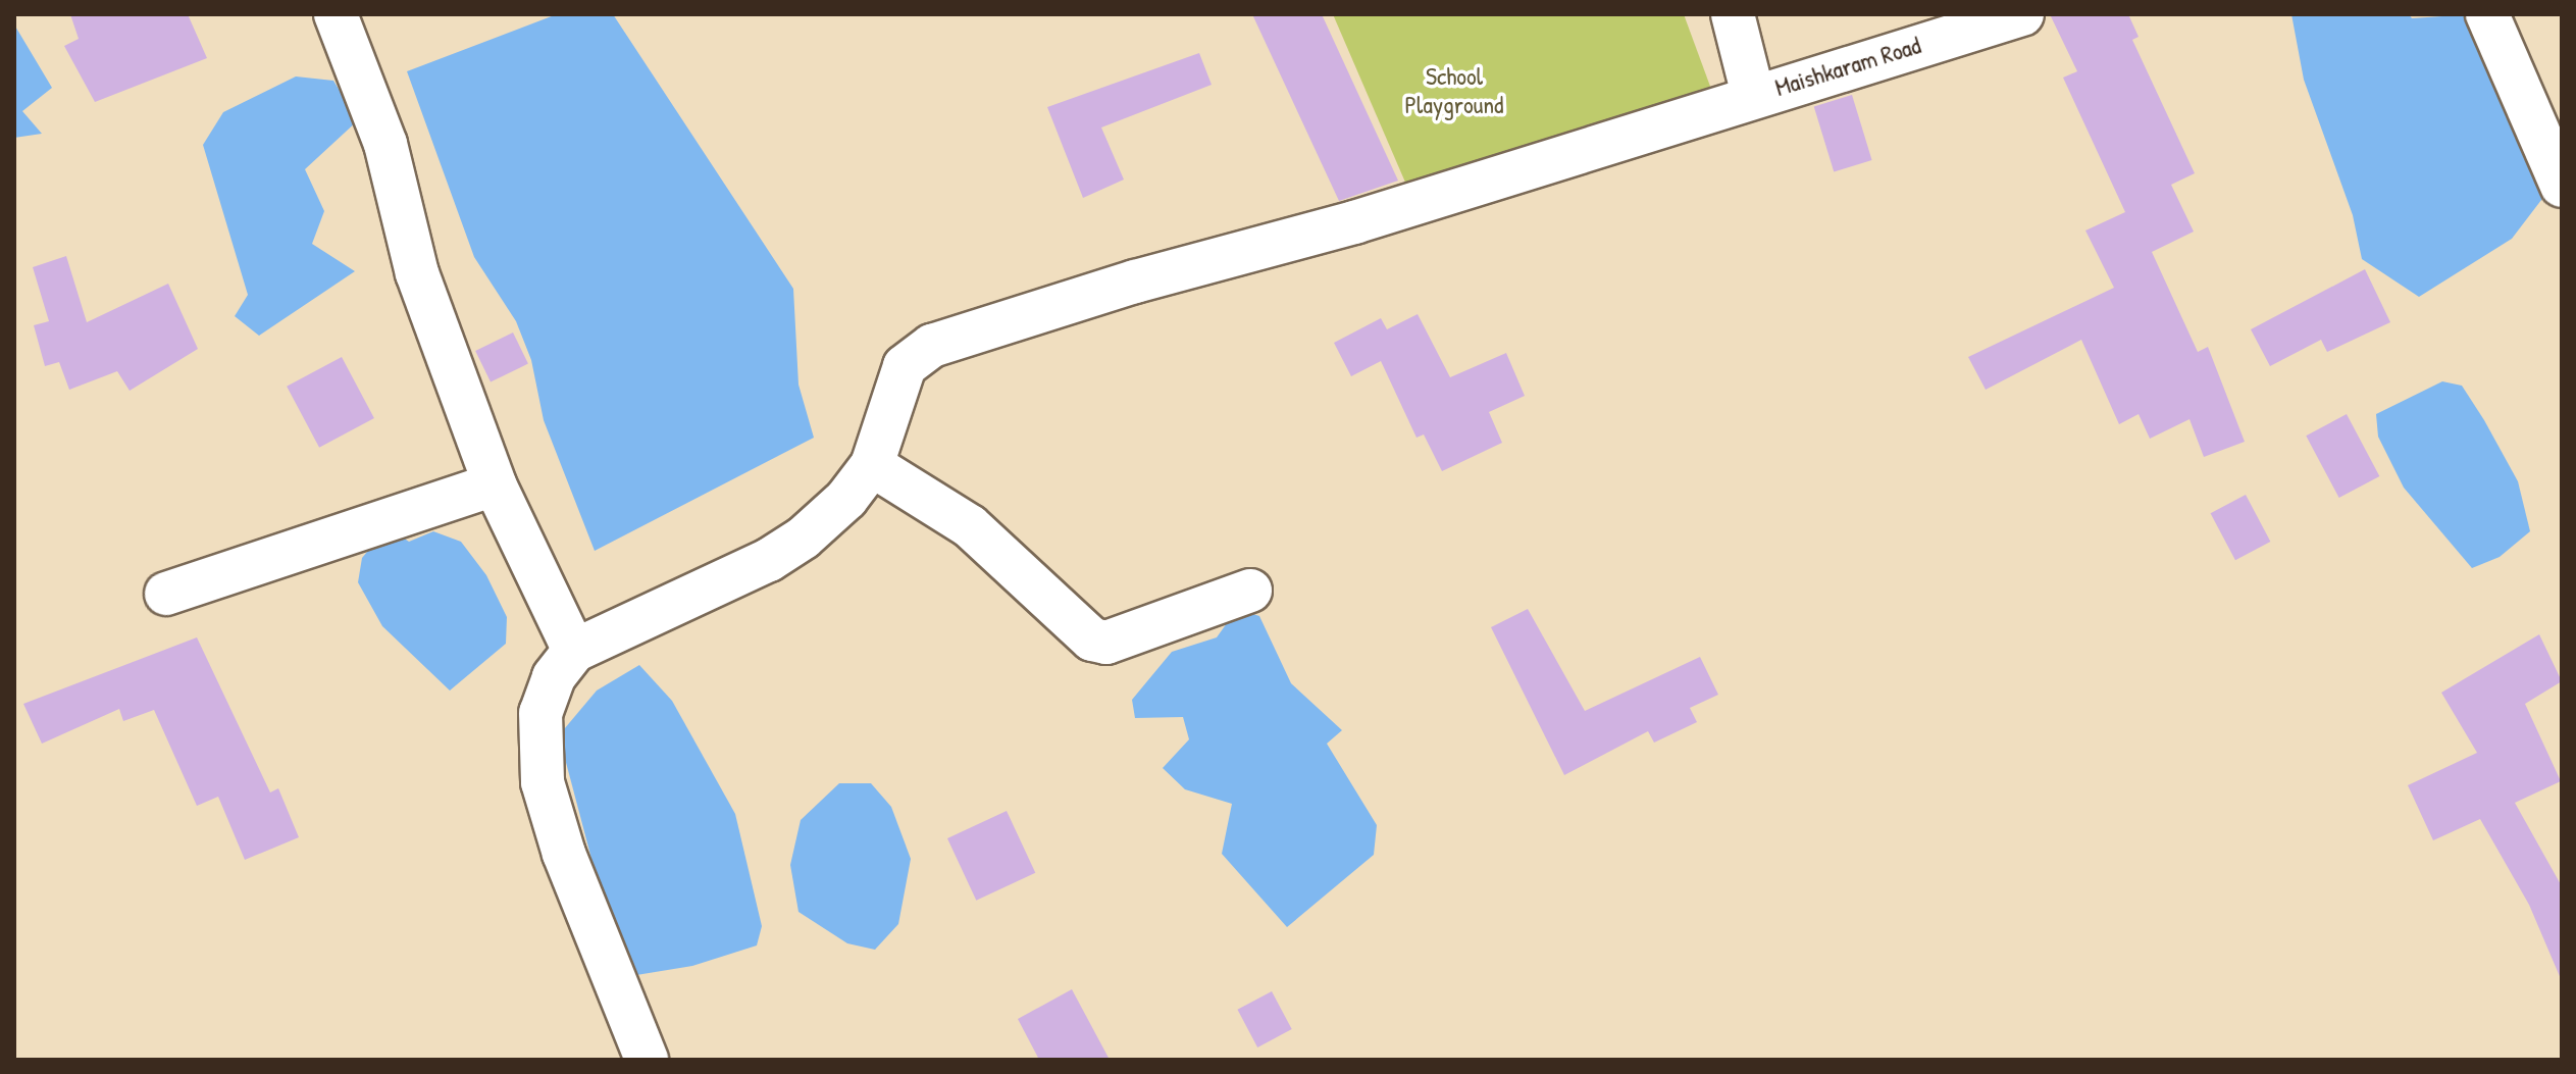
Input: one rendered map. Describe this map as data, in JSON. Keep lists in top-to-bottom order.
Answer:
{
  "streets": {
    "street": ["Maishkaram Road"]
  },
  "parks": ["School Playground"]
}
